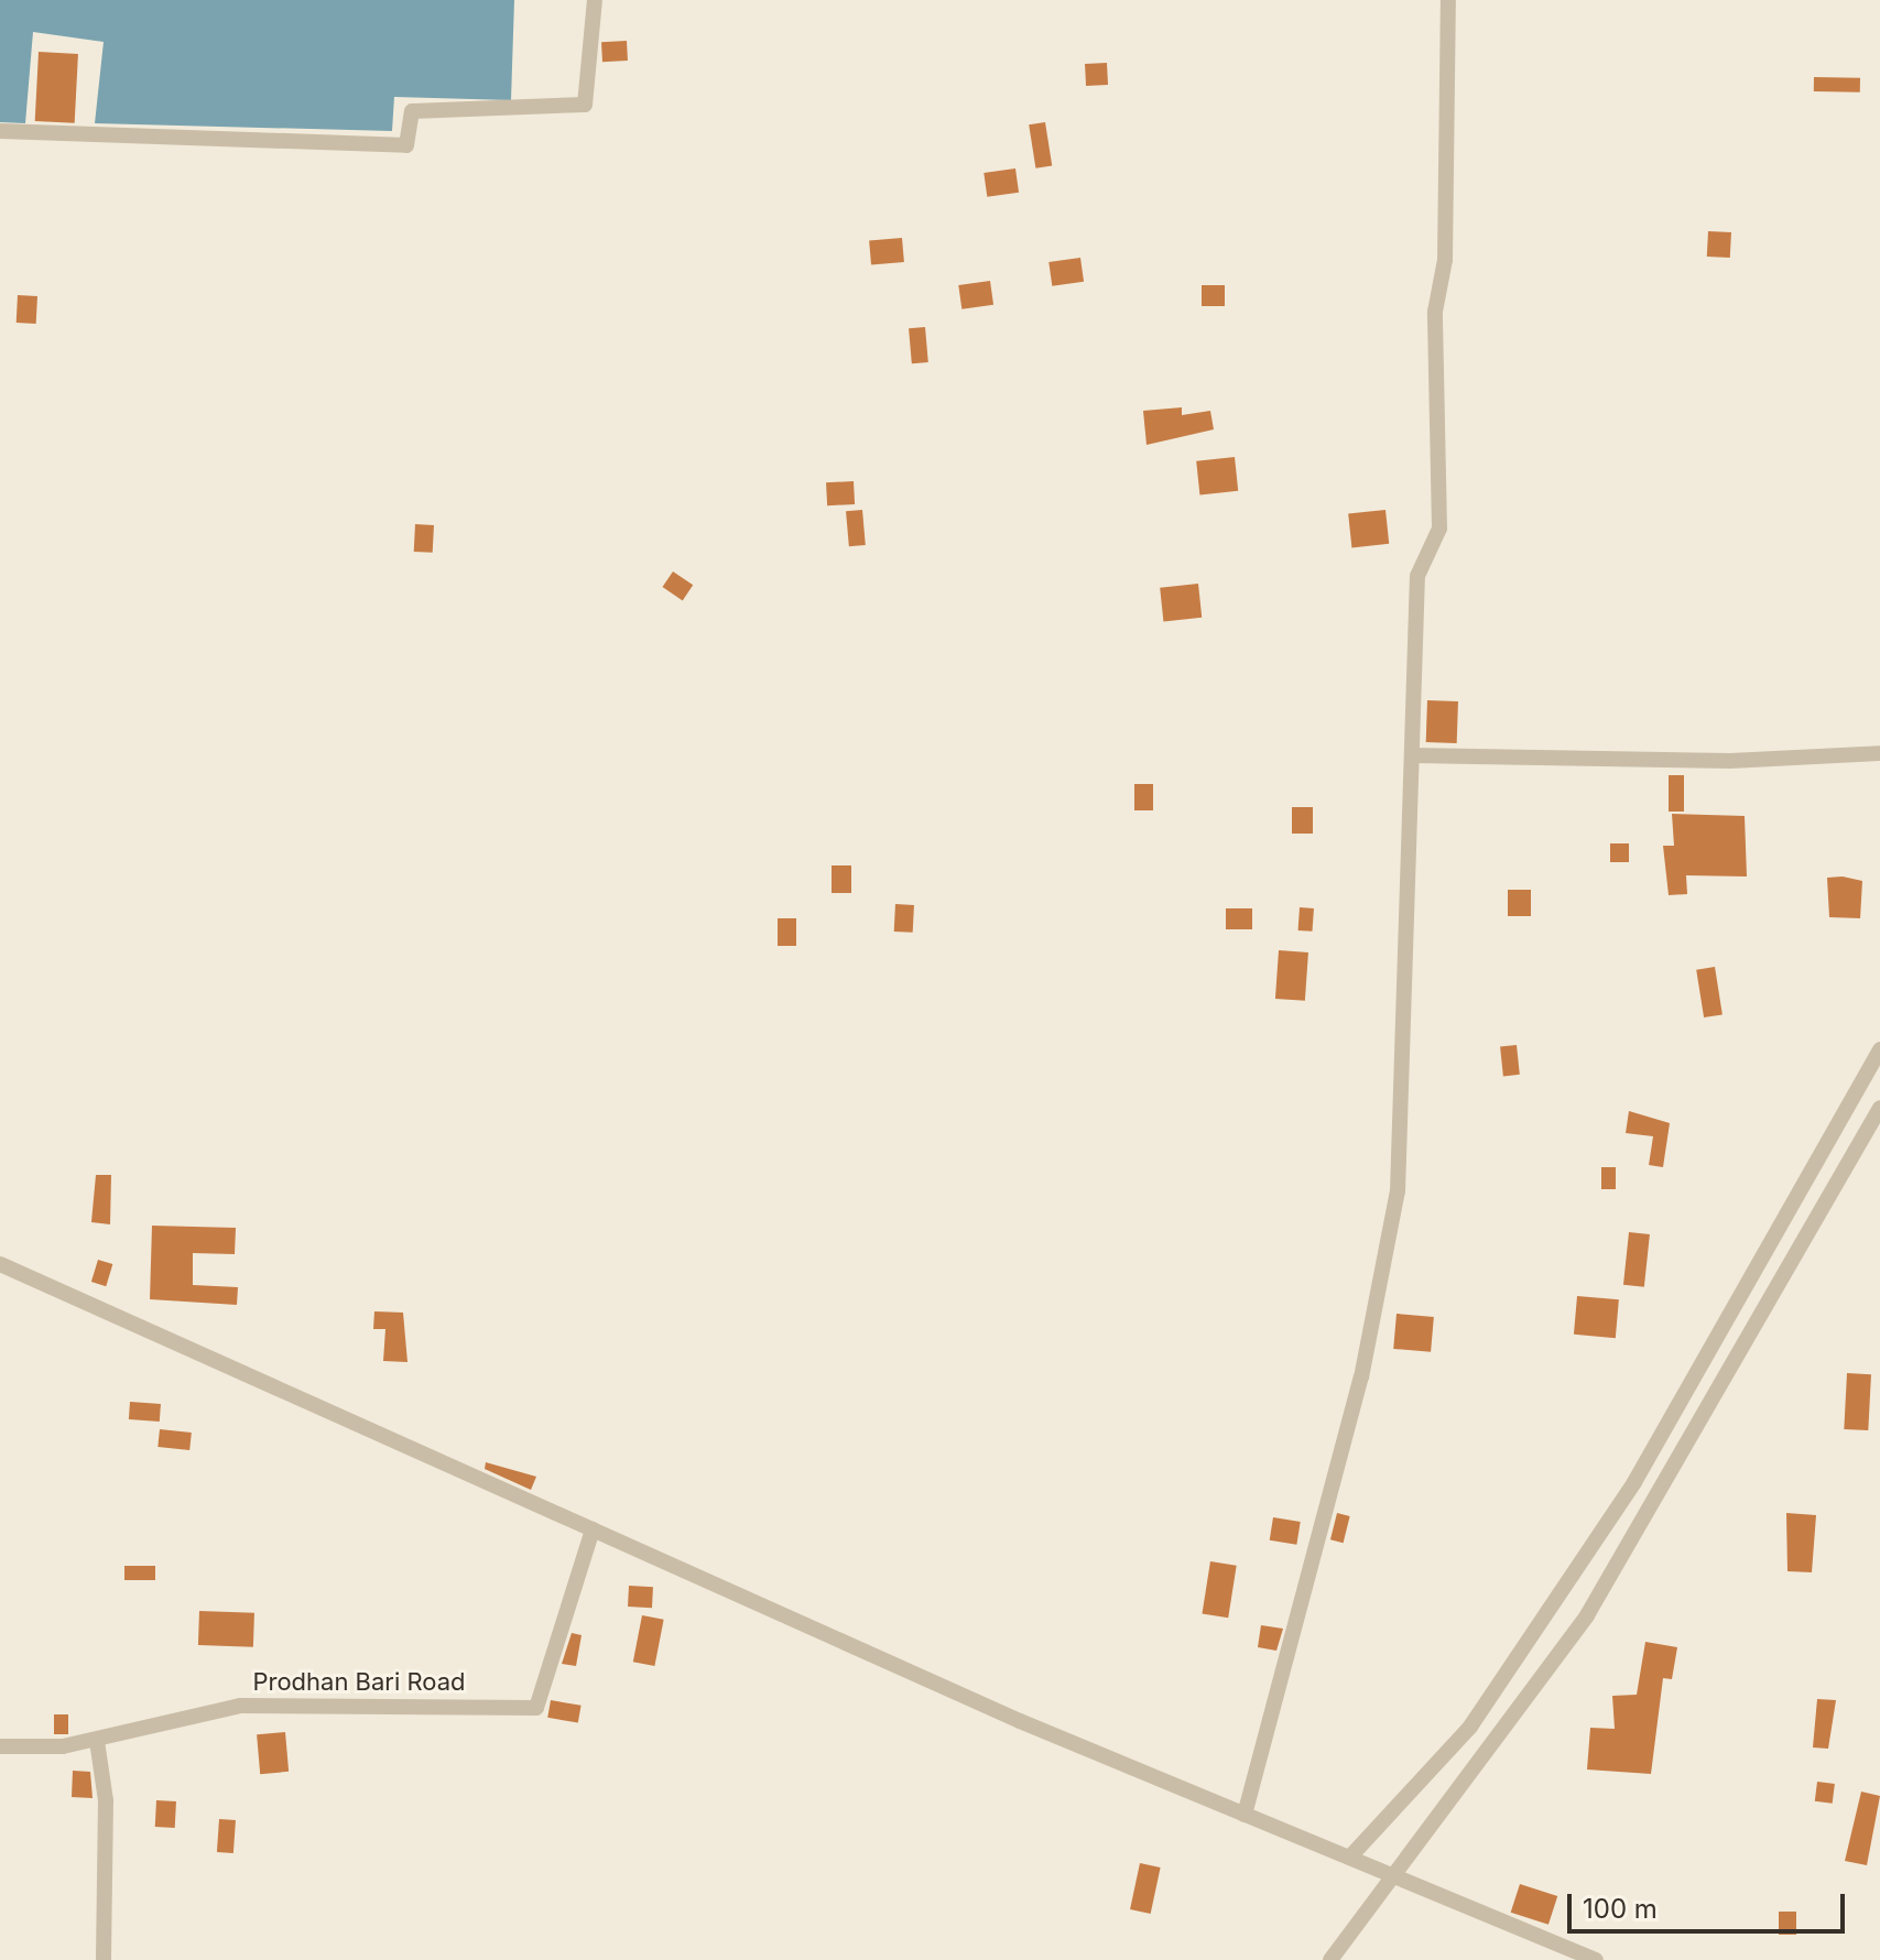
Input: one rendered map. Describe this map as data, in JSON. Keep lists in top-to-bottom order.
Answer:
{
  "streets": {
    "street": ["Prodhan Bari Road"]
  },
  "scale_bar": "100 m"
}
